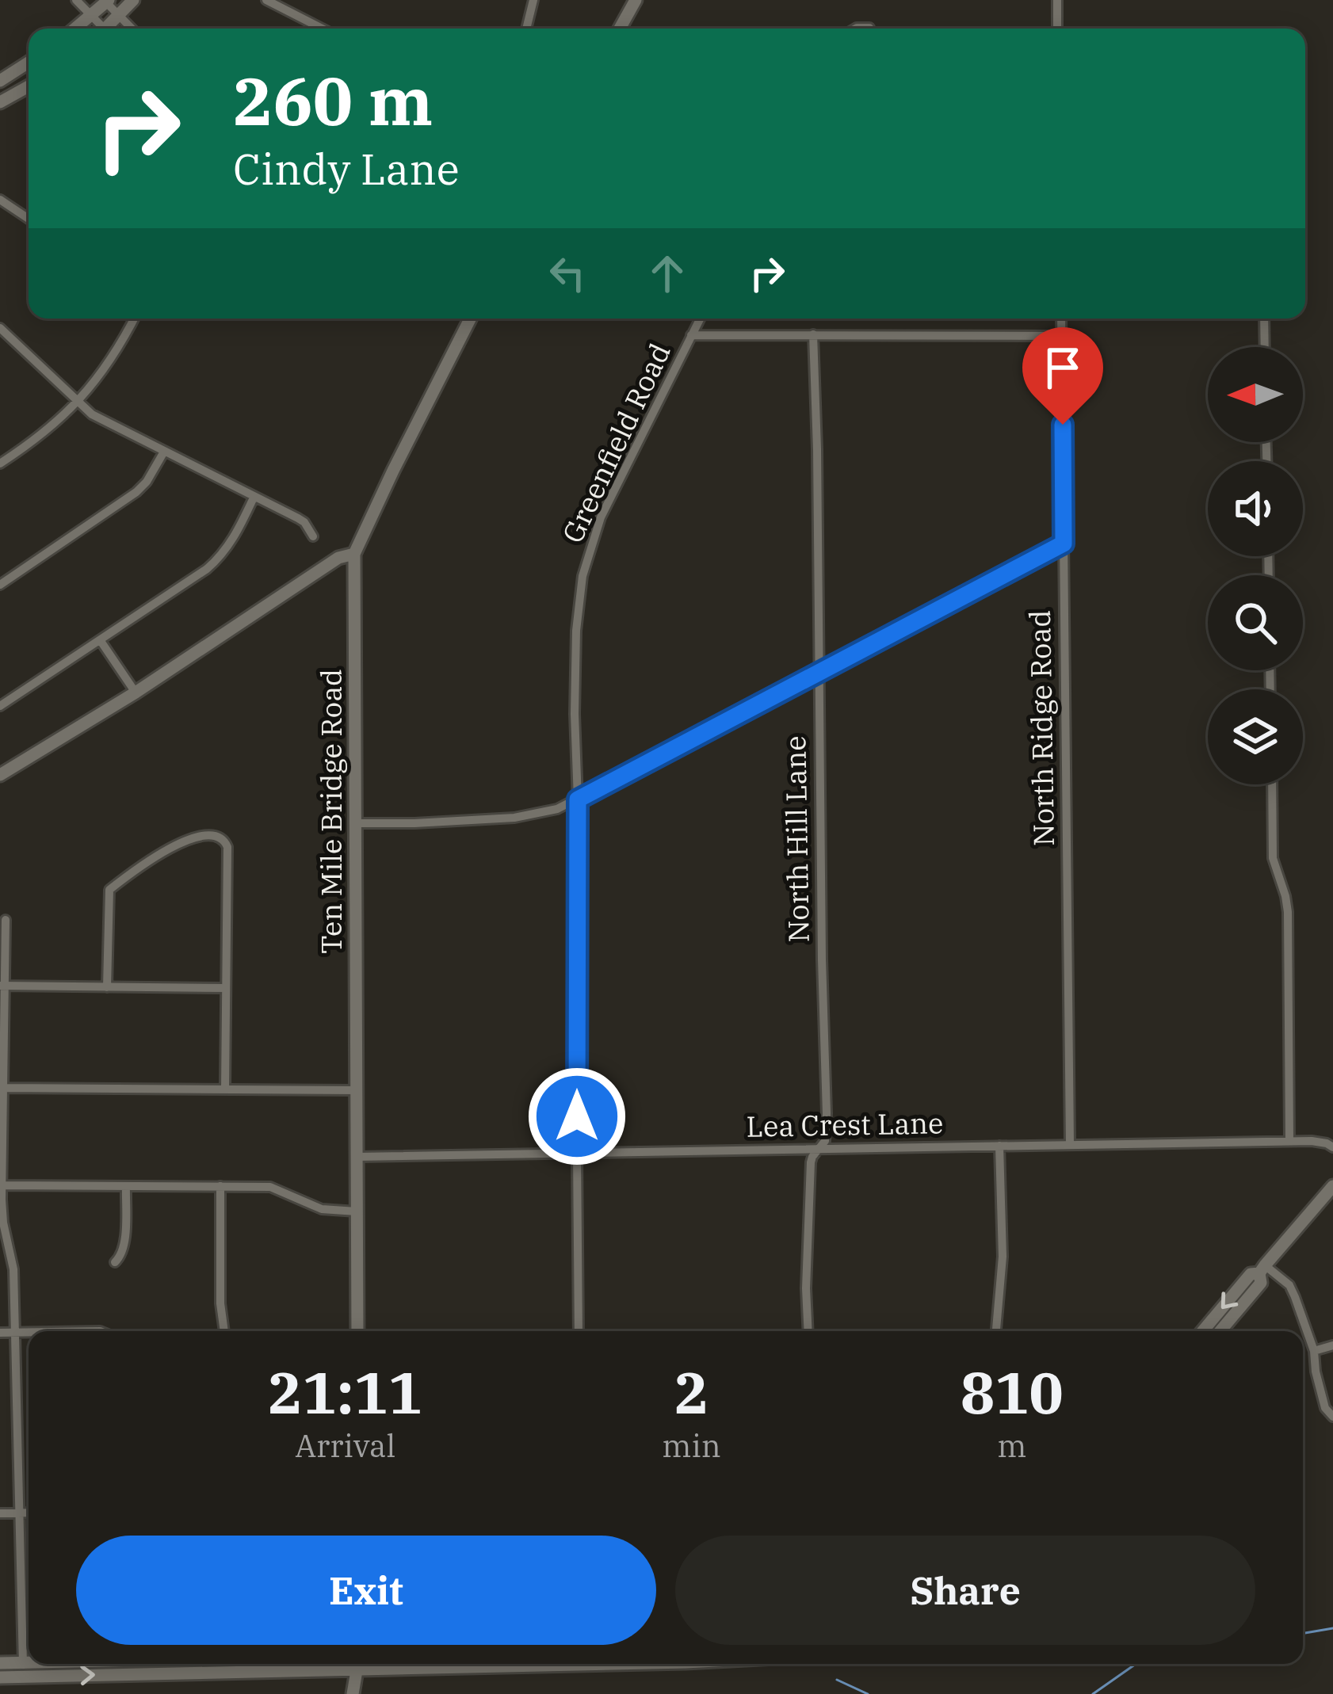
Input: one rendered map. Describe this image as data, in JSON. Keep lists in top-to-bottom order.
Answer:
{
  "streets": {
    "street": [
      "Greenfield Road",
      "North Ridge Road",
      "Ten Mile Bridge Road",
      "North Hill Lane",
      "Lea Crest Lane"
    ]
  },
  "crossings": [
    ["Greenfield Road", "Lea Crest Lane"],
    ["North Ridge Road", "Lea Crest Lane"],
    ["Ten Mile Bridge Road", "Lea Crest Lane"],
    ["North Hill Lane", "Lea Crest Lane"]
  ],
  "north": "left",
  "page": {
    "turn": ["260 m", "Cindy Lane"],
    "eta": [
      "21:11",
      "Arrival",
      "2",
      "min",
      "810",
      "m"
    ],
    "buttons": ["Exit", "Share"]
  }
}
